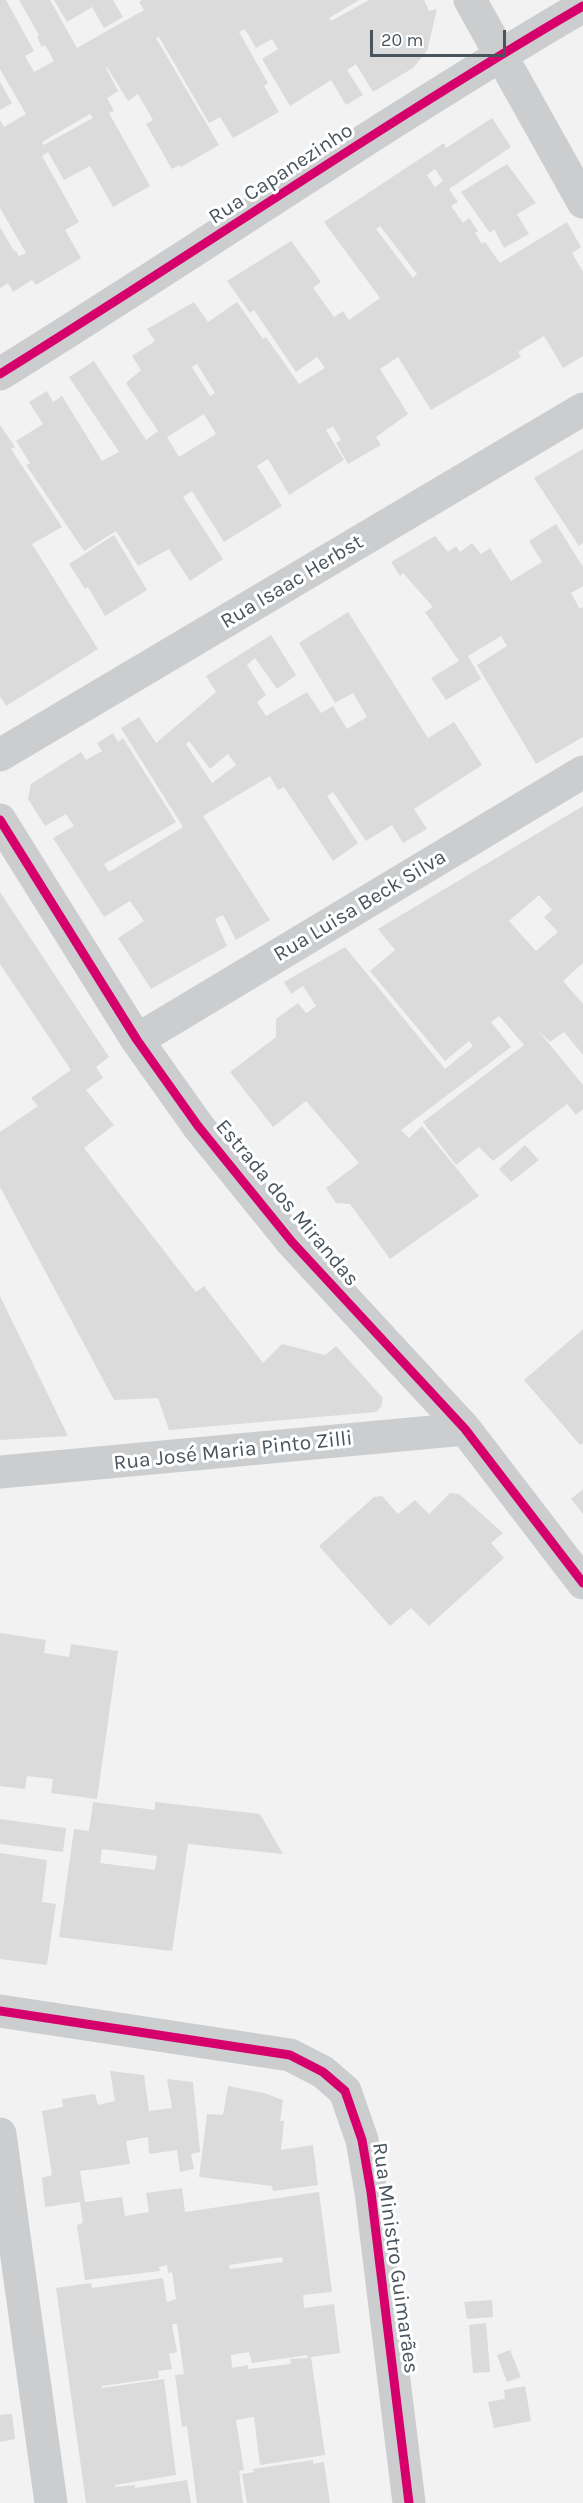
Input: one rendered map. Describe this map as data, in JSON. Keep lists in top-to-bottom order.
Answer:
{
  "streets": {
    "street": [
      "Rua Capanezinho",
      "Rua Isaac Herbst",
      "Rua Luisa Beck Silva",
      "Estrada dos Mirandas",
      "Rua José Maria Pinto Zilli",
      "Rua Ministro Guimarães"
    ]
  },
  "crossings": [
    ["Rua Luisa Beck Silva", "Estrada dos Mirandas"],
    ["Estrada dos Mirandas", "Rua José Maria Pinto Zilli"]
  ],
  "scale_bar": "20 m"
}
